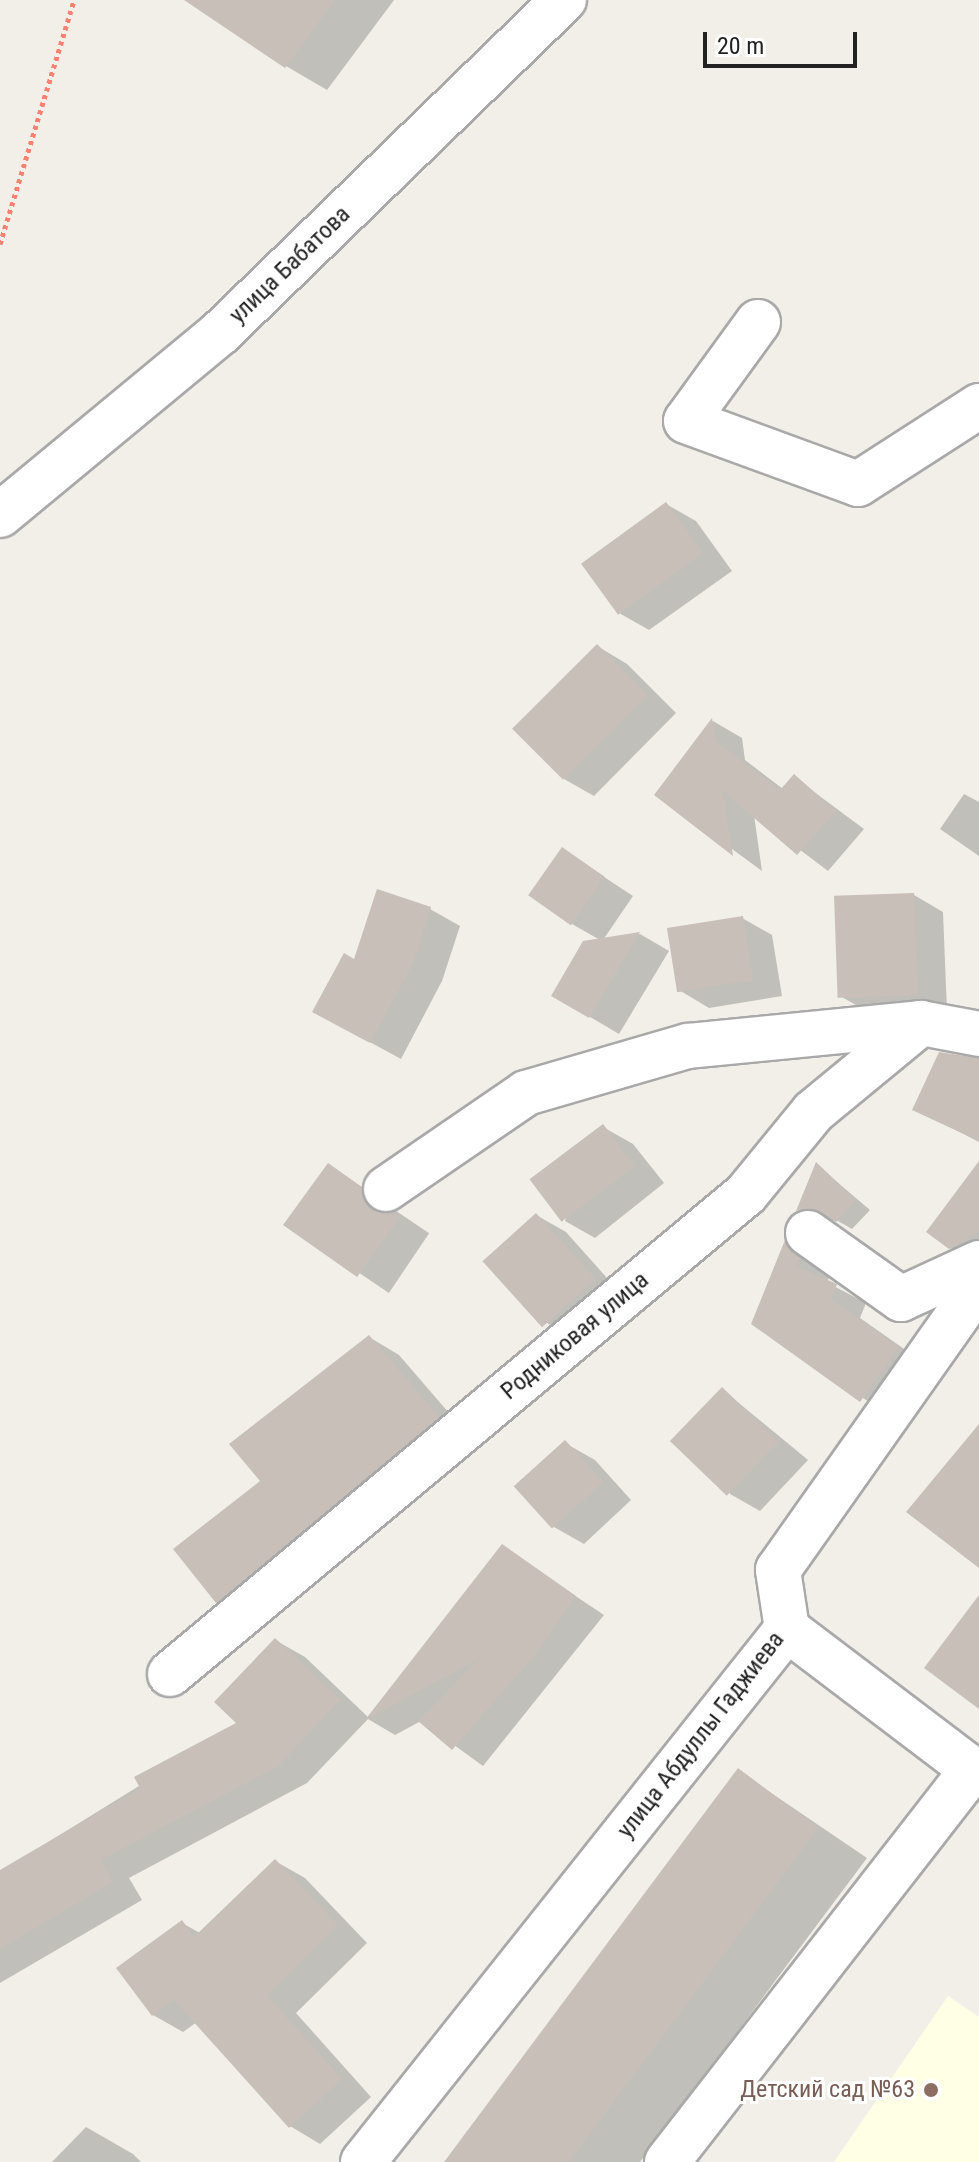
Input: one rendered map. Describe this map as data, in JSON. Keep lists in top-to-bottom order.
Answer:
{
  "streets": {
    "street": ["улица Бабатова", "Родниковая улица", "улица Абдуллы Гаджиева"]
  },
  "places": ["Детский сад №63"],
  "scale_bar": "20 m"
}
